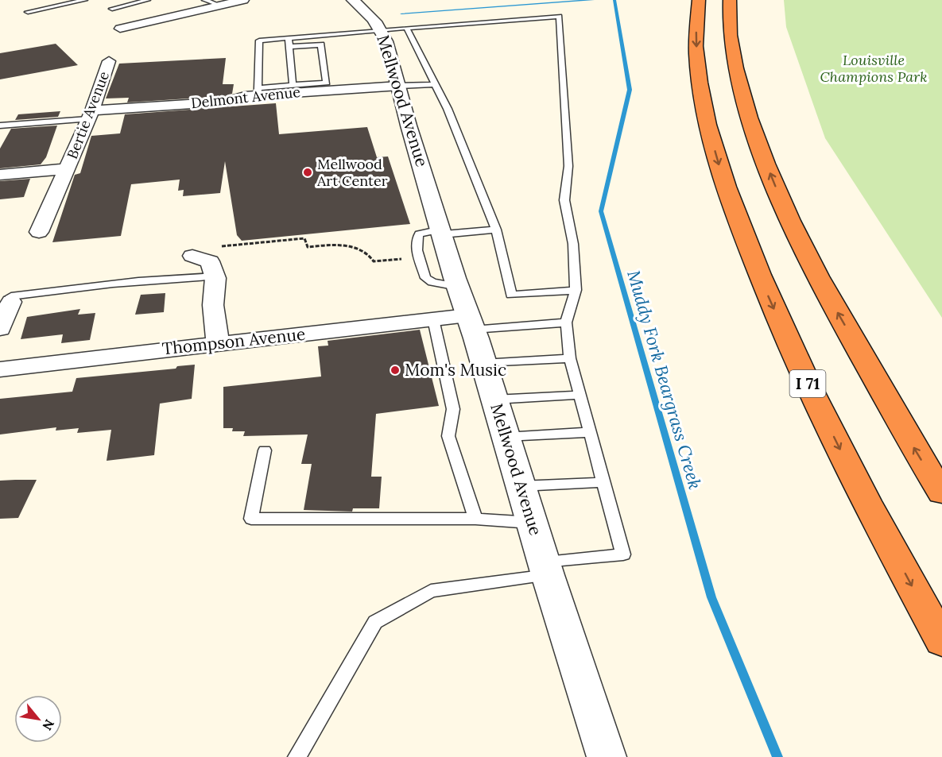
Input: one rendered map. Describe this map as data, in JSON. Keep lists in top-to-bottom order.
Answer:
{
  "streets": {
    "highway": ["I 71"],
    "street": [
      "Delmont Avenue",
      "Mellwood Avenue",
      "Bertie Avenue",
      "Thompson Avenue"
    ]
  },
  "crossings": [
    ["Delmont Avenue", "Mellwood Avenue"],
    ["Delmont Avenue", "Bertie Avenue"],
    ["Mellwood Avenue", "Thompson Avenue"]
  ],
  "water": ["Muddy Fork Beargrass Creek"],
  "parks": ["Louisville Champions Park"],
  "places": ["Mellwood Art Center", "Mom's Music"],
  "north": "bottom right"
}
